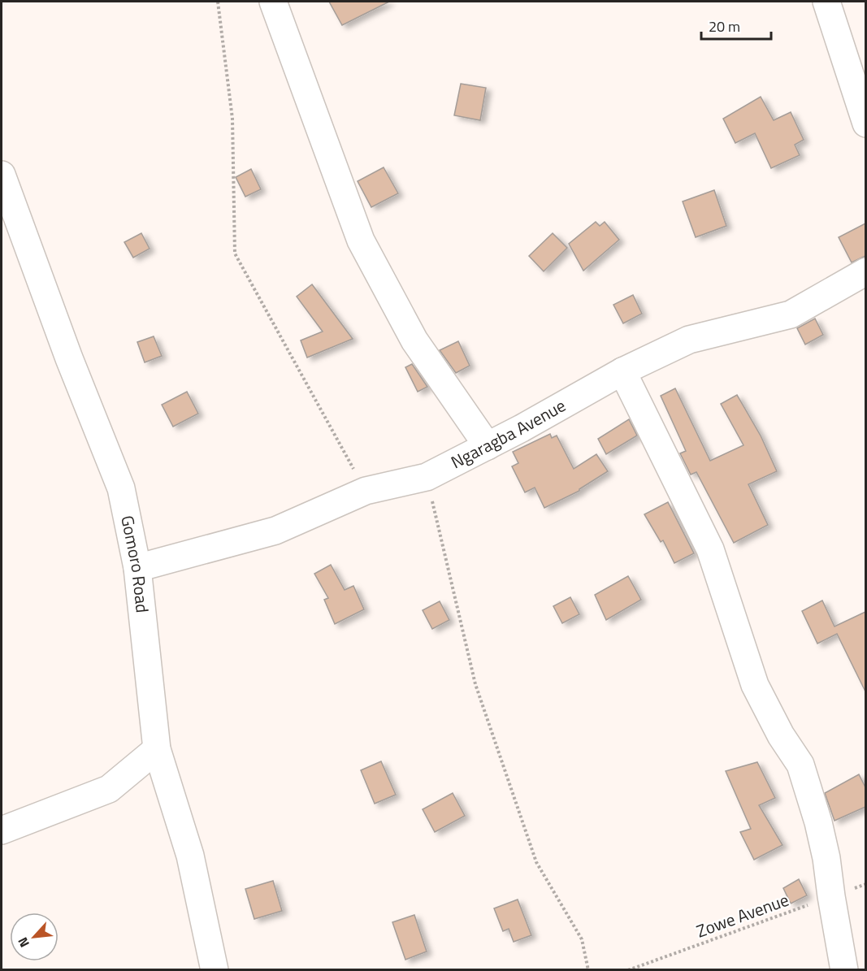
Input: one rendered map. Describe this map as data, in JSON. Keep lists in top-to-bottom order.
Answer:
{
  "streets": {
    "street": ["Ngaragba Avenue", "Gomoro Road"],
    "path": ["Zowe Avenue"]
  },
  "crossings": [
    ["Ngaragba Avenue", "Gomoro Road"]
  ],
  "scale_bar": "20 m",
  "north": "bottom left"
}
